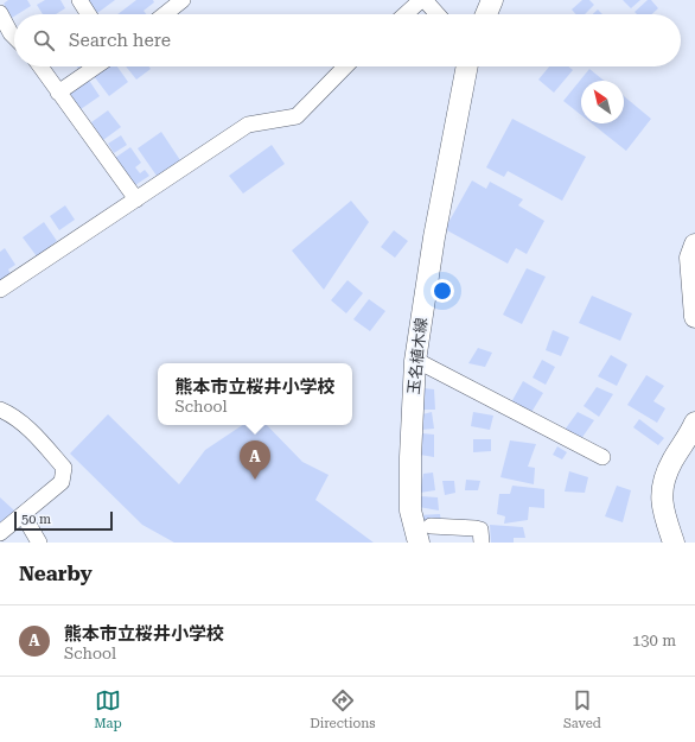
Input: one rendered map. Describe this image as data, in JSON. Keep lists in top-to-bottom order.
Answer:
{
  "streets": {
    "main road": ["玉名植木線"]
  },
  "scale_bar": "50 m",
  "north": "top left",
  "page": {
    "search": "Search here",
    "popup": ["熊本市立桜井小学校", "School"],
    "pins": "A",
    "scale": "50 m",
    "heading": "Nearby",
    "list": [
      {
        "mark": "A",
        "name": "熊本市立桜井小学校",
        "note": "School",
        "value": "130 m"
      }
    ],
    "nav": ["Map", "Directions", "Saved"]
  }
}
